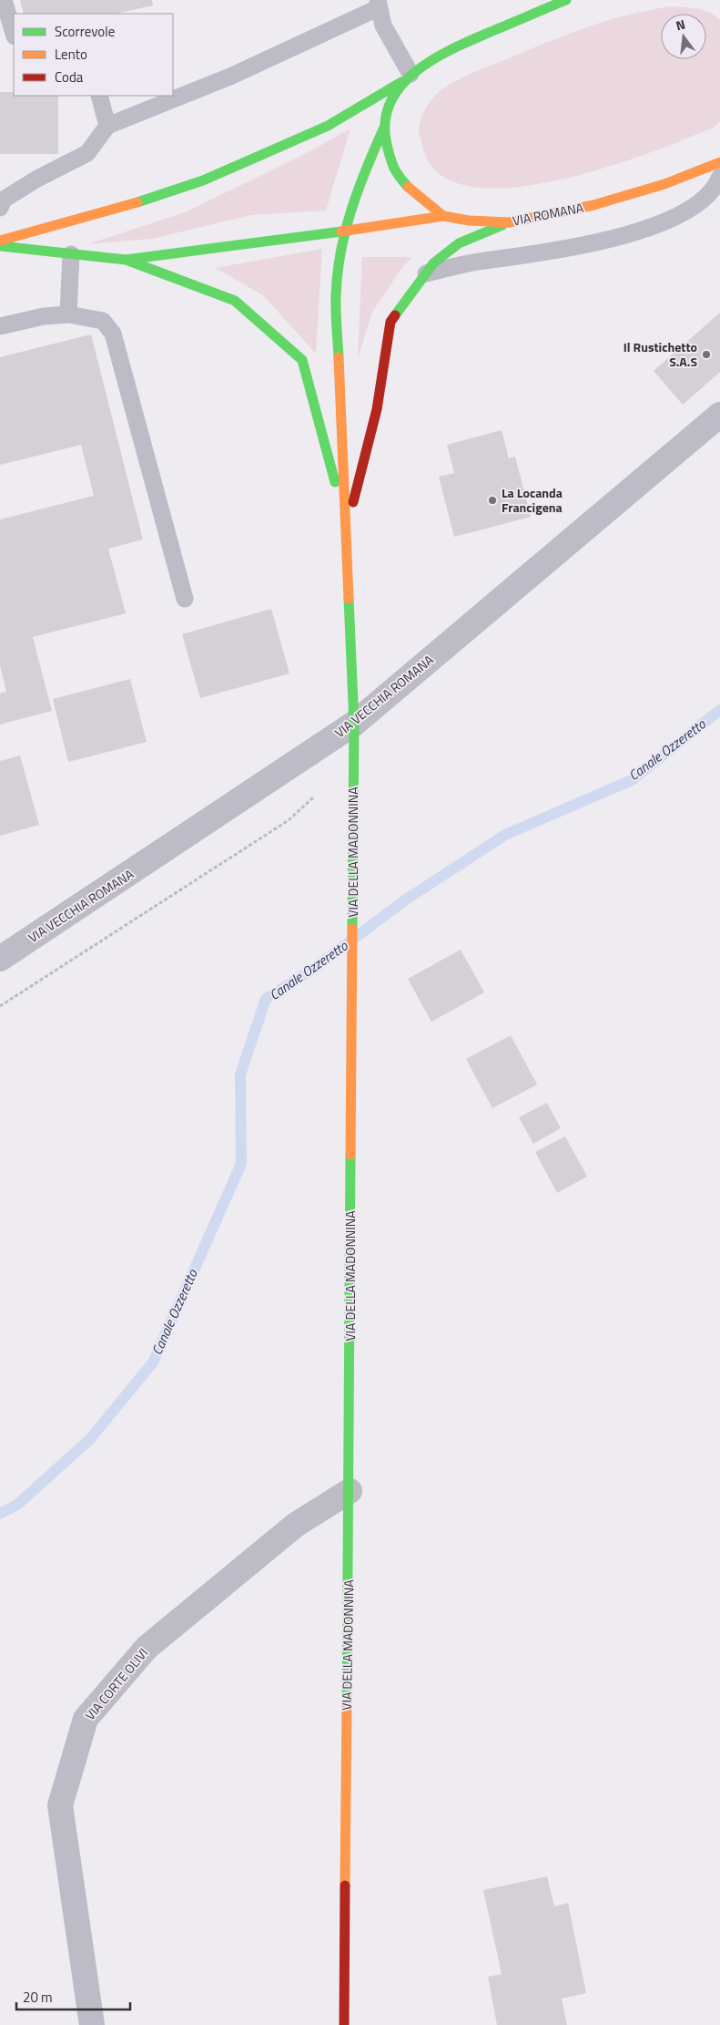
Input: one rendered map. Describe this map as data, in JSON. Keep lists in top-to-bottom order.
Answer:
{
  "streets": {
    "main road": ["VIA ROMANA", "VIA DELLA MADONNINA"],
    "street": ["VIA VECCHIA ROMANA", "VIA CORTE OLIVI"]
  },
  "crossings": [
    ["VIA VECCHIA ROMANA", "VIA DELLA MADONNINA"],
    ["VIA DELLA MADONNINA", "VIA CORTE OLIVI"]
  ],
  "water": ["Canale Ozzeretto"],
  "places": ["Il Rustichetto S.A.S", "La Locanda Francigena"],
  "legend": ["Scorrevole", "Lento", "Coda"],
  "scale_bar": "20 m",
  "north": "top"
}
